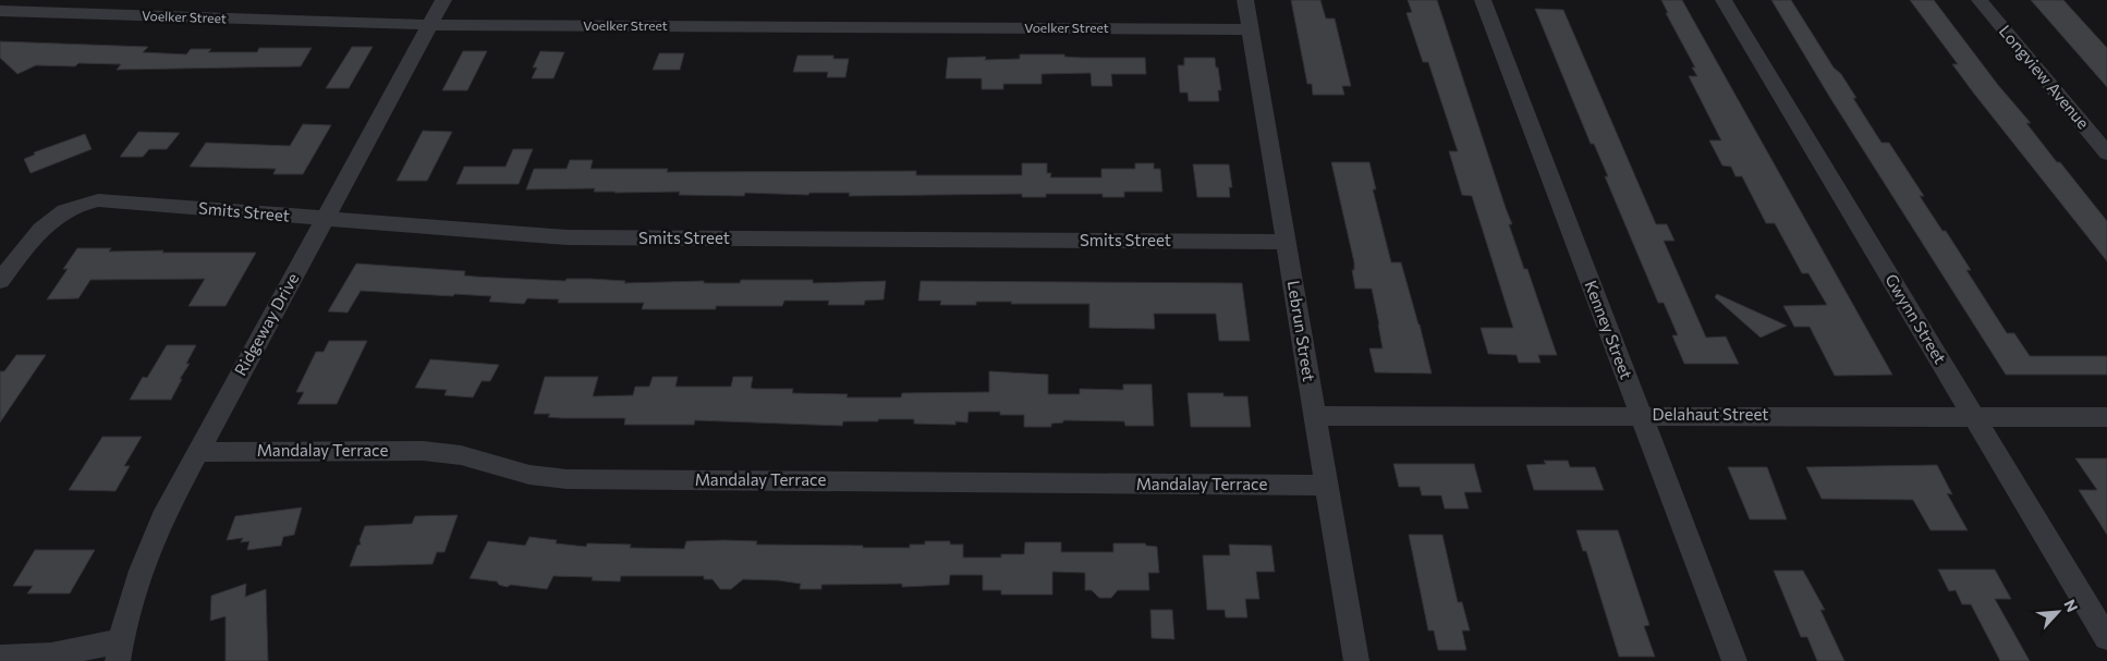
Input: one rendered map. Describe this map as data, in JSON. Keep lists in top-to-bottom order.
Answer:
{
  "streets": {
    "street": [
      "Voelker Street",
      "Longview Avenue",
      "Smits Street",
      "Gwynn Street",
      "Ridgeway Drive",
      "Kenney Street",
      "Lebrun Street",
      "Delahaut Street",
      "Mandalay Terrace"
    ]
  },
  "crossings": [
    ["Voelker Street", "Ridgeway Drive"],
    ["Voelker Street", "Lebrun Street"],
    ["Smits Street", "Ridgeway Drive"],
    ["Smits Street", "Lebrun Street"],
    ["Gwynn Street", "Delahaut Street"],
    ["Ridgeway Drive", "Mandalay Terrace"],
    ["Kenney Street", "Delahaut Street"],
    ["Lebrun Street", "Delahaut Street"],
    ["Lebrun Street", "Mandalay Terrace"]
  ],
  "north": "top right"
}
